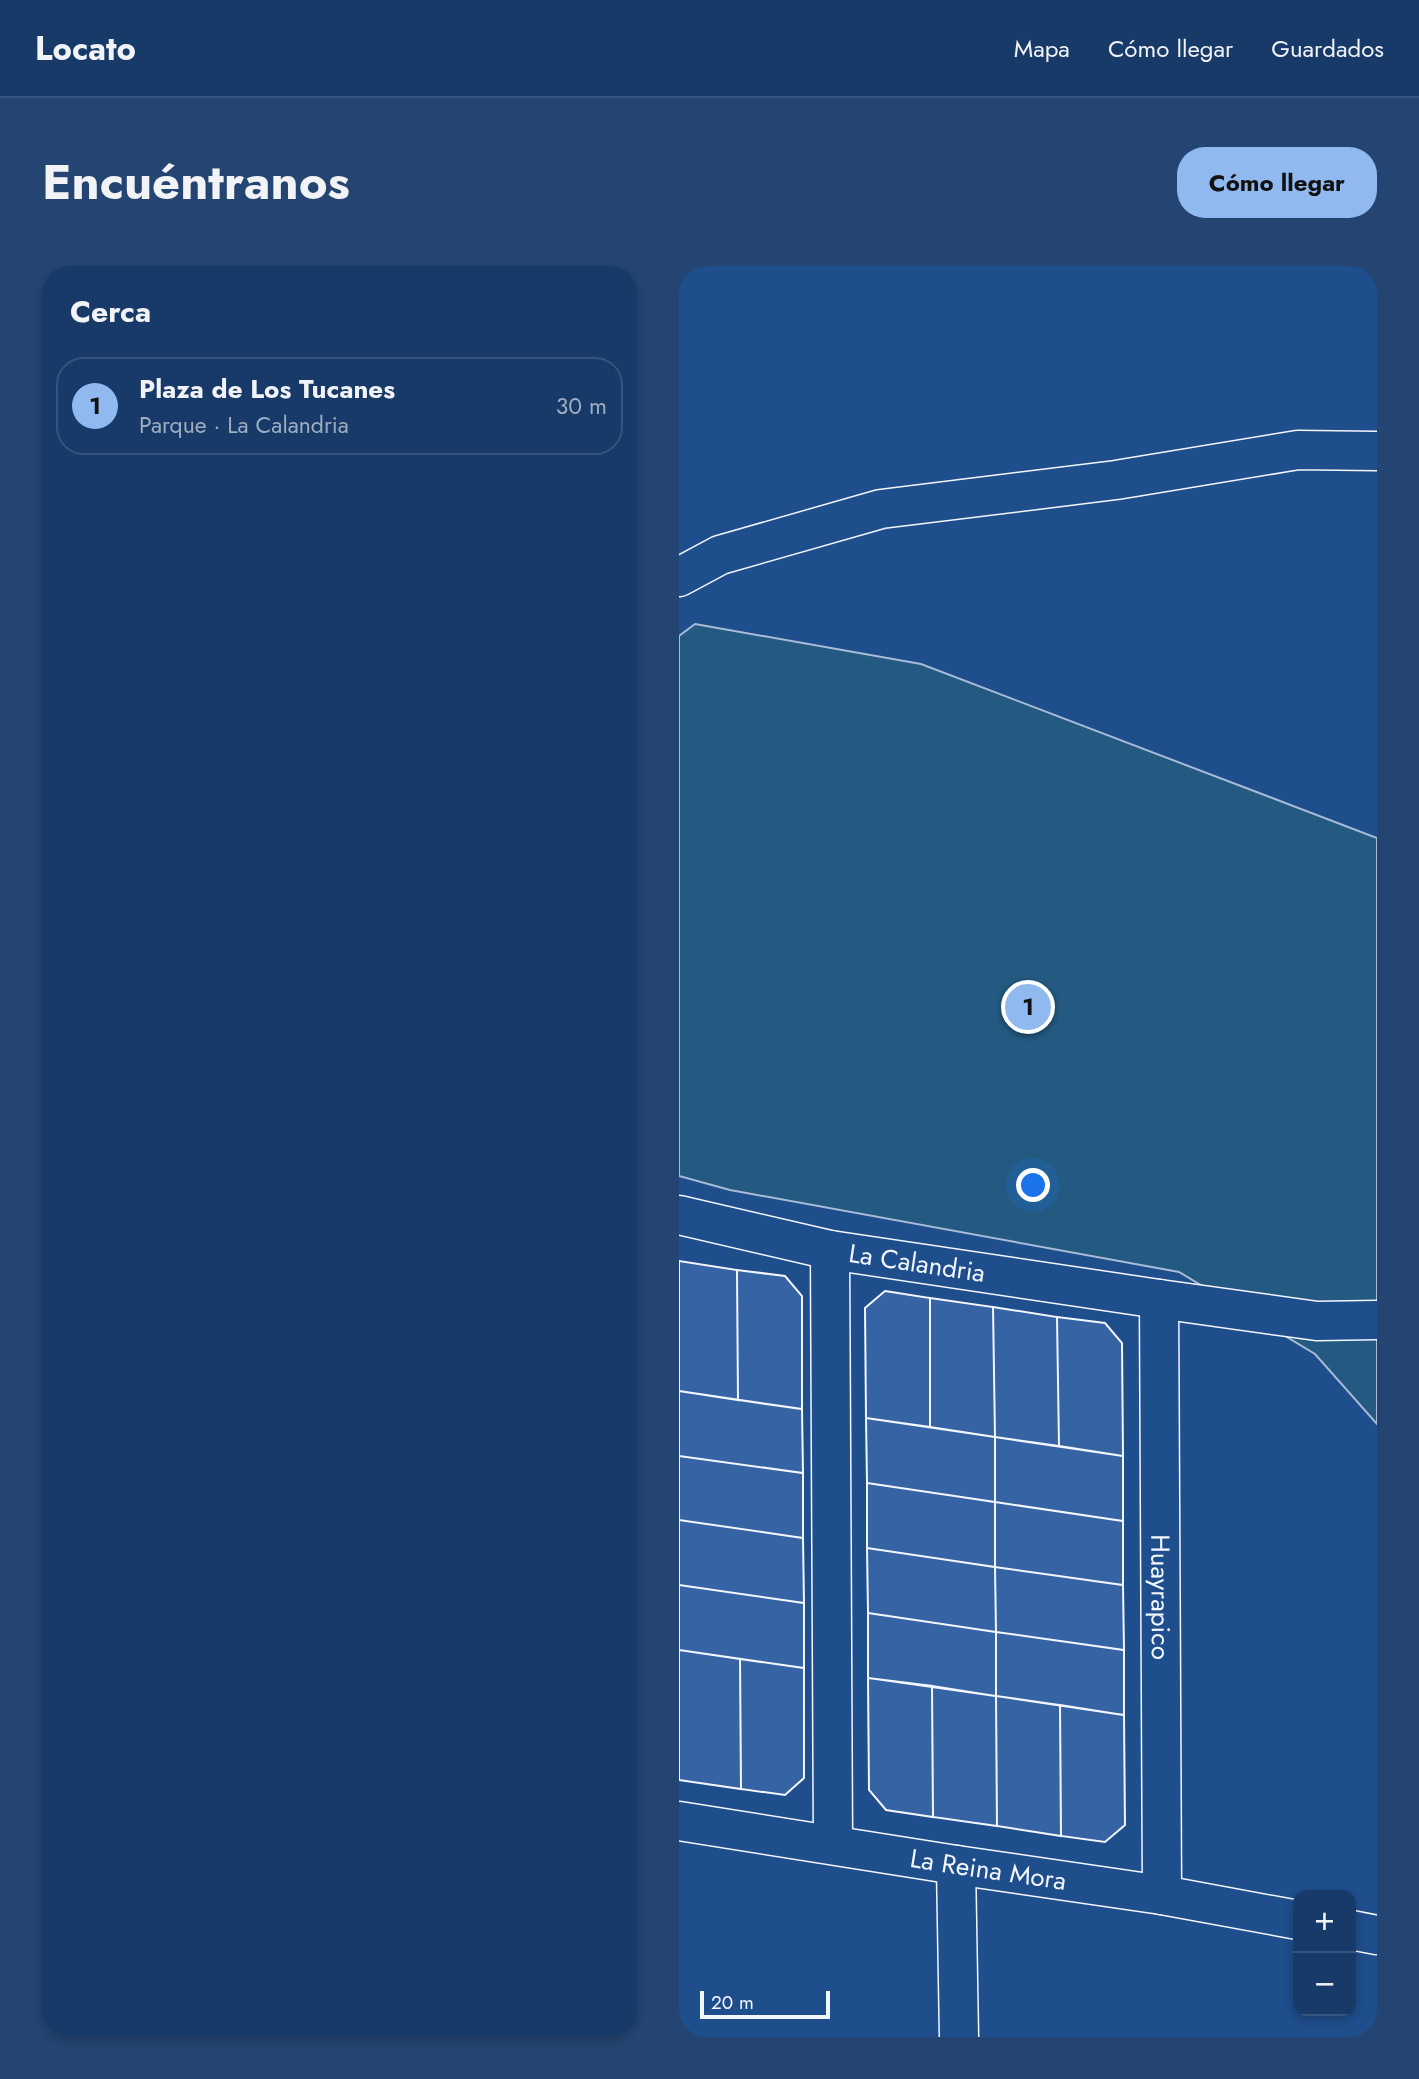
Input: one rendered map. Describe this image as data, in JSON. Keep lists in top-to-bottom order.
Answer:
{
  "streets": {
    "street": ["La Calandria", "Huayrapico", "La Reina Mora"]
  },
  "crossings": [
    ["La Calandria", "Huayrapico"],
    ["Huayrapico", "La Reina Mora"]
  ],
  "scale_bar": "20 m",
  "page": {
    "header": "Locato",
    "nav": ["Mapa", "Cómo llegar", "Guardados"],
    "title": "Encuéntranos",
    "buttons": "Cómo llegar",
    "heading": "Cerca",
    "list": [
      {
        "mark": "1",
        "name": "Plaza de Los Tucanes",
        "note": "Parque · La Calandria",
        "value": "30 m"
      }
    ],
    "pins": "1",
    "map_buttons": ["+", "−"],
    "scale": "20 m"
  }
}
